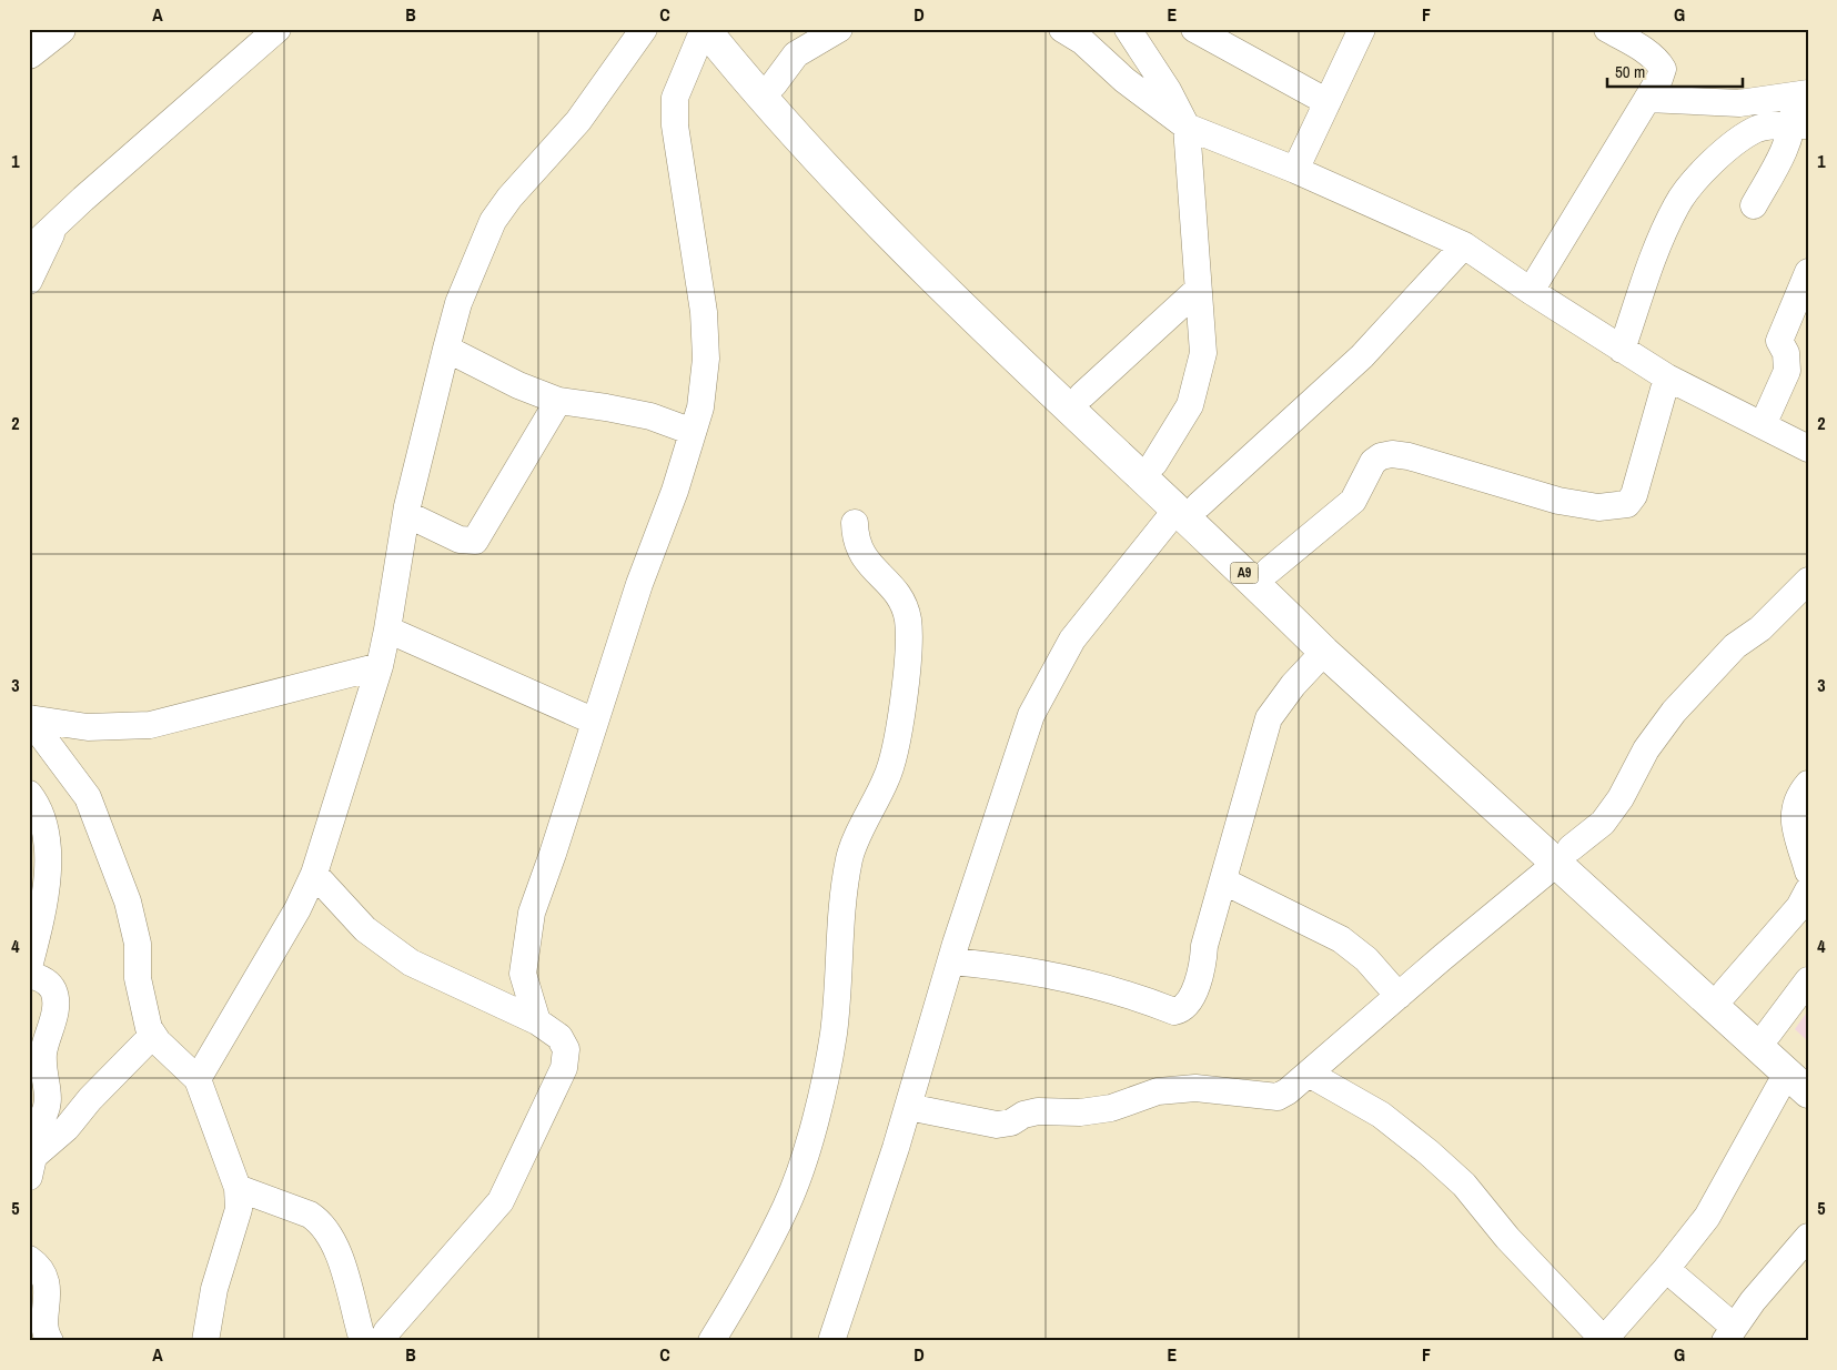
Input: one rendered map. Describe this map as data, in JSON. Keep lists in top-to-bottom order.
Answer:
{
  "streets": {
    "main road": ["A9"]
  },
  "scale_bar": "50 m",
  "grid": {
    "columns": [
      "A",
      "B",
      "C",
      "D",
      "E",
      "F",
      "G"
    ],
    "rows": [
      "1",
      "2",
      "3",
      "4",
      "5"
    ]
  }
}
